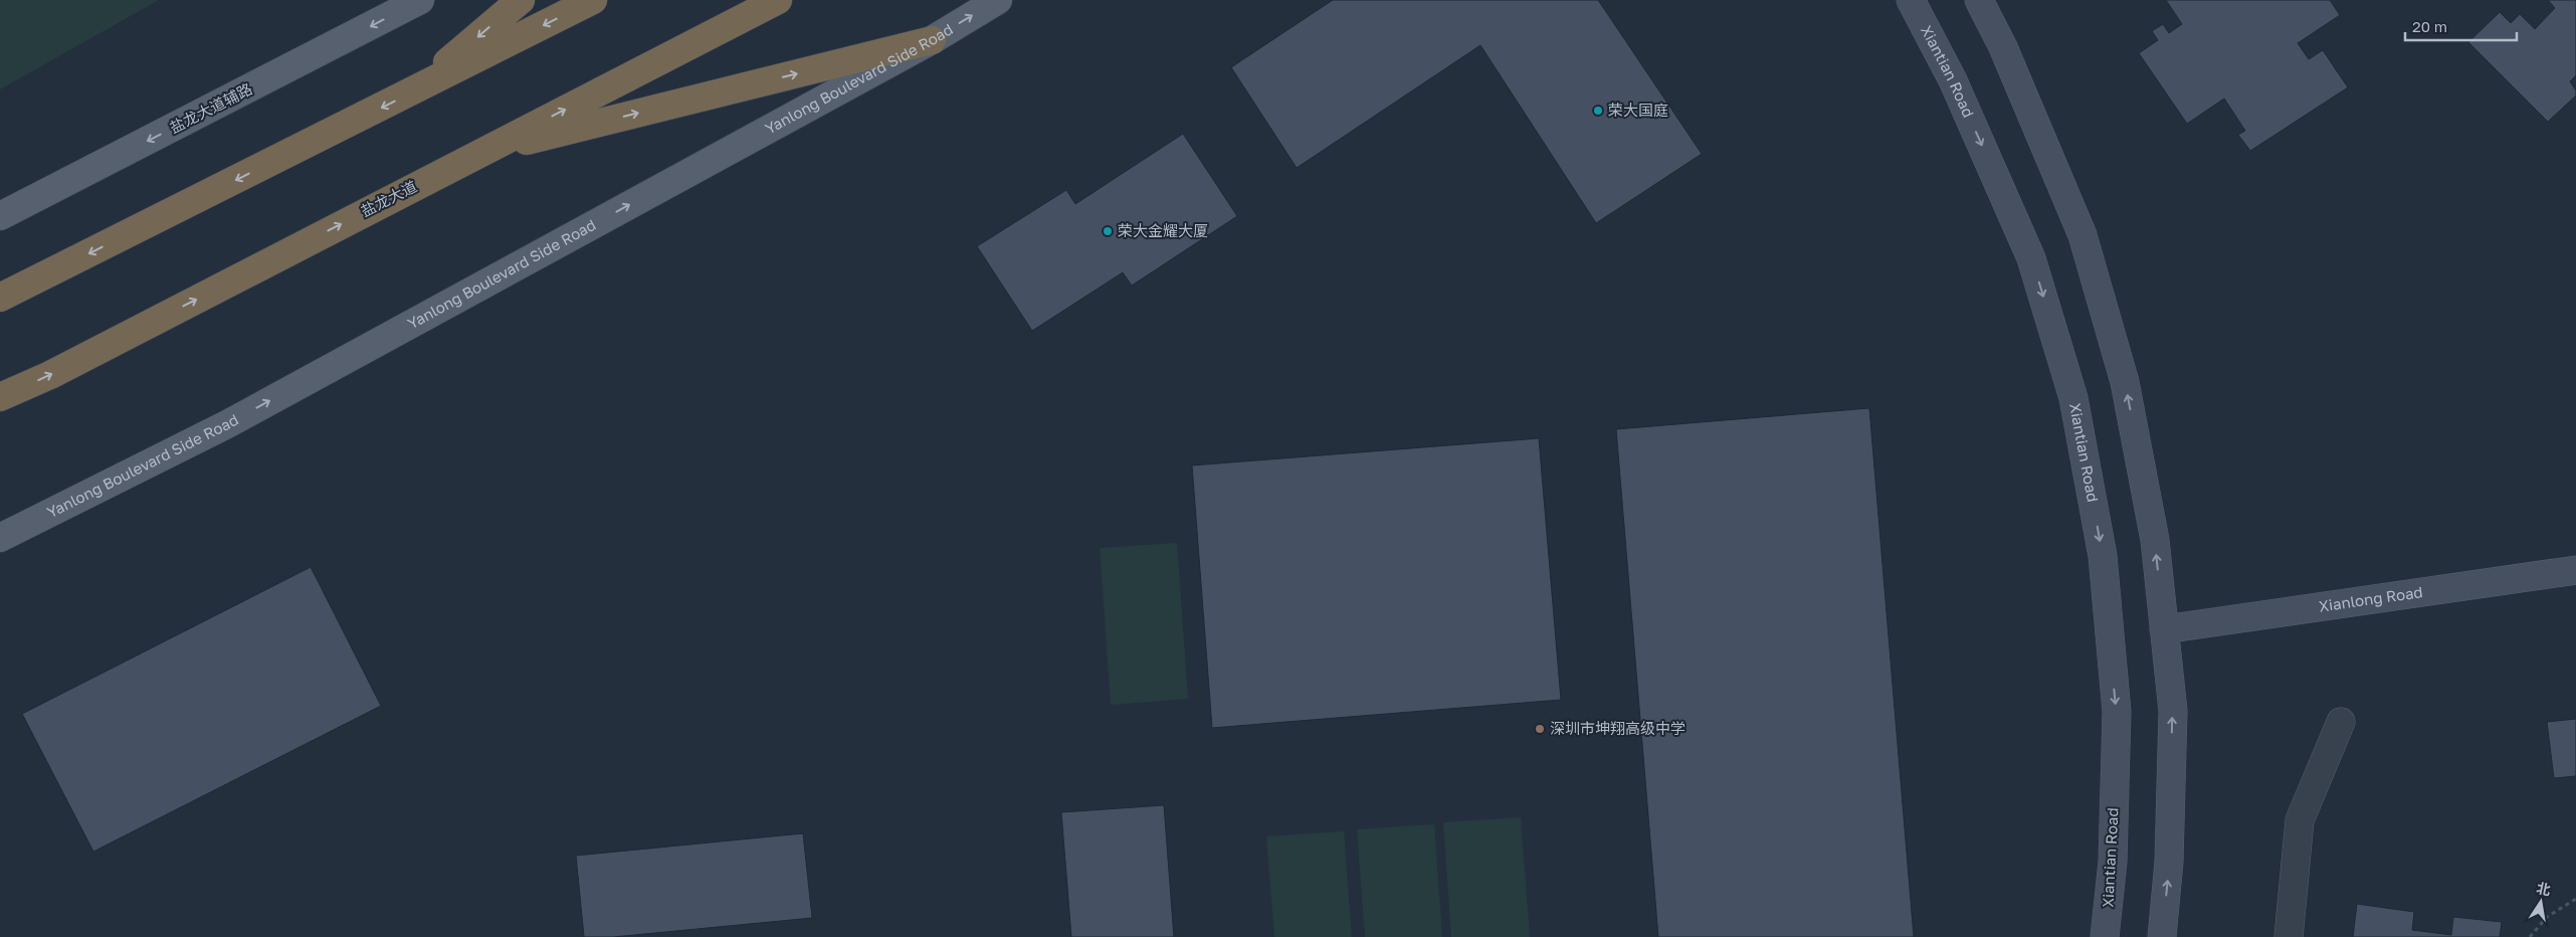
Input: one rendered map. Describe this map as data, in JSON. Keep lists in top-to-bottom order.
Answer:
{
  "streets": {
    "highway": ["盐龙大道"],
    "main road": ["Yanlong Boulevard Side Road", "盐龙大道辅路"],
    "street": ["Xiantian Road", "Xianlong Road"]
  },
  "one_way": ["Yanlong Boulevard Side Road", "盐龙大道辅路"],
  "places": ["荣大国庭", "荣大金耀大厦", "深圳市坤翔高级中学"],
  "scale_bar": "20 m",
  "north": "top"
}
